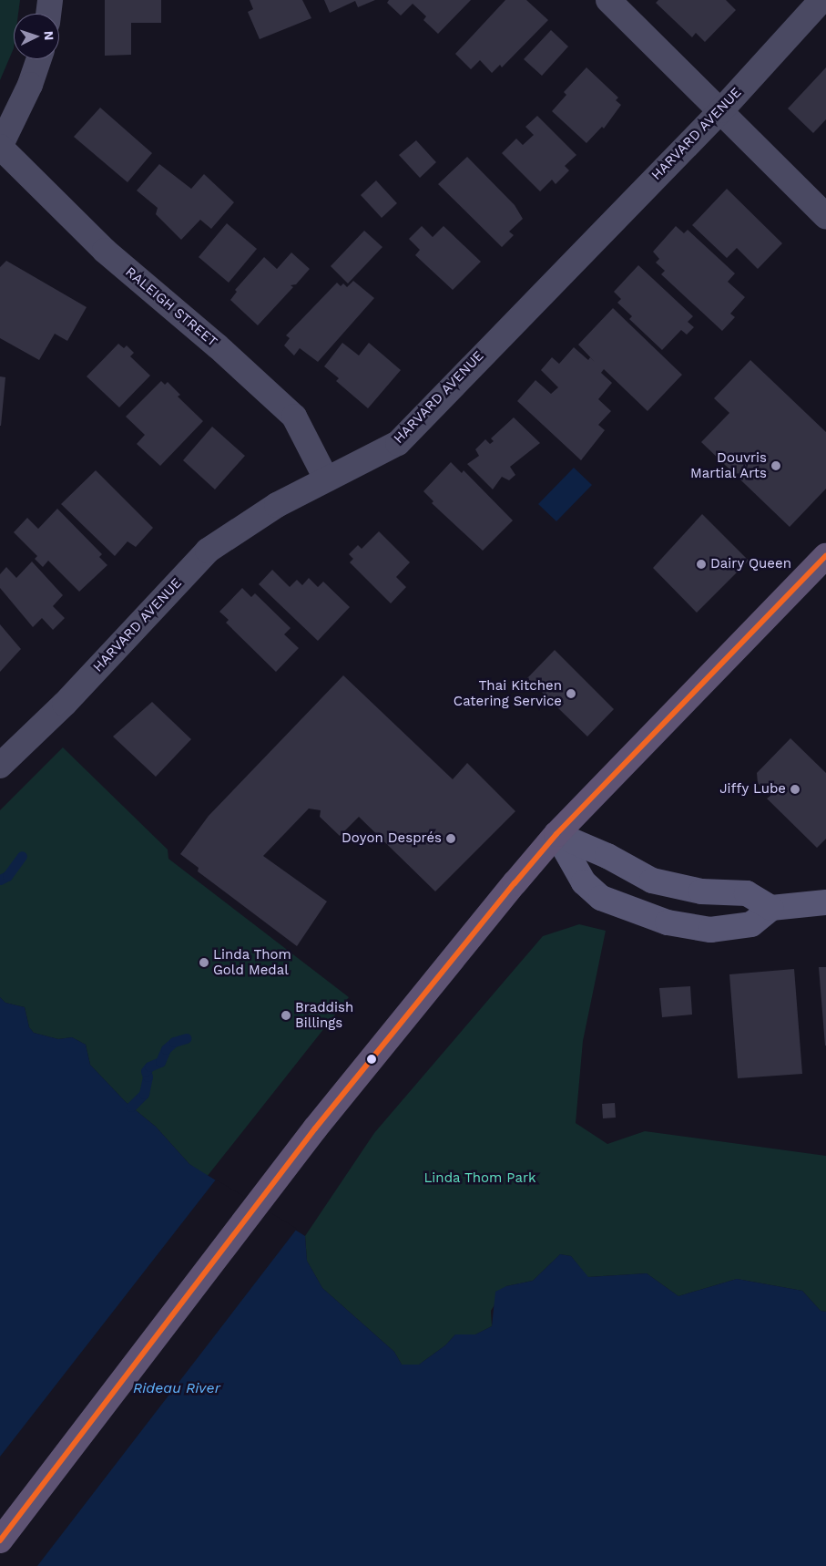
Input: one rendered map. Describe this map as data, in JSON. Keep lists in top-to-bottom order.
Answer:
{
  "streets": {
    "street": ["HARVARD AVENUE", "RALEIGH STREET"]
  },
  "crossings": [
    ["HARVARD AVENUE", "RALEIGH STREET"]
  ],
  "water": ["Rideau River"],
  "parks": ["Linda Thom Park"],
  "places": [
    "Douvris Martial Arts",
    "Dairy Queen",
    "Thai Kitchen Catering Service",
    "Jiffy Lube",
    "Doyon Després",
    "Linda Thom Gold Medal",
    "Braddish Billings"
  ],
  "north": "right"
}
